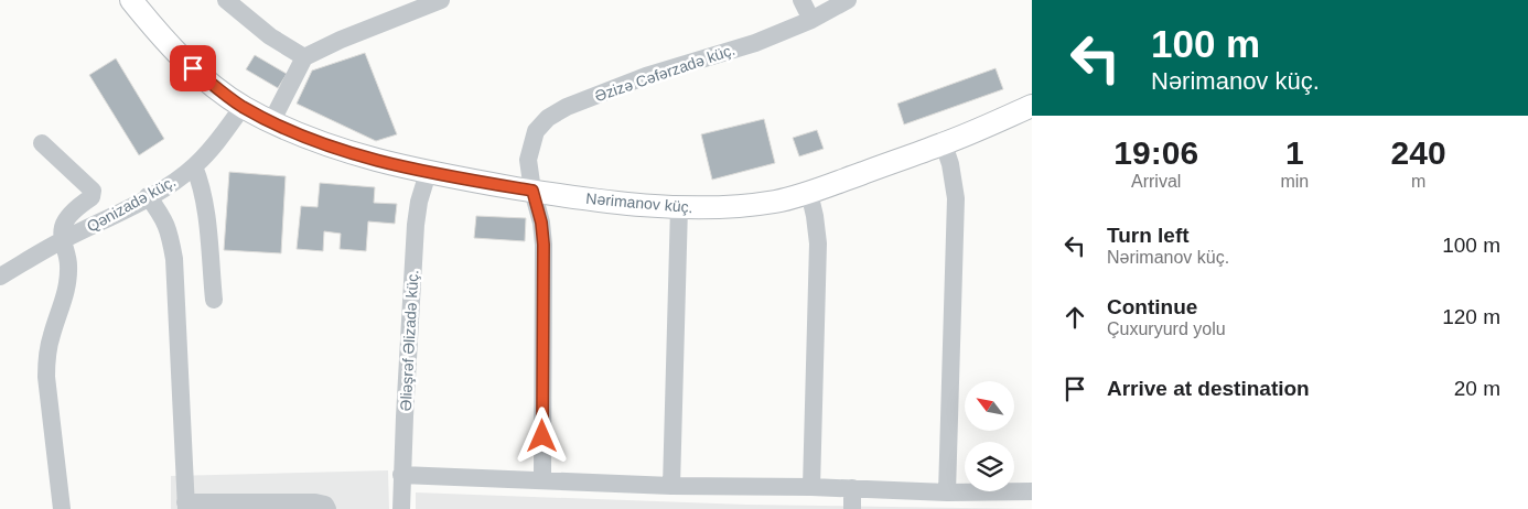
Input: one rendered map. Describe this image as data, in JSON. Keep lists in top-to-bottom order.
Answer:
{
  "streets": {
    "main road": ["Nərimanov küç."],
    "street": ["Əzizə Cəfərzadə küç.", "Qənizadə küç.", "Əliəşrəf Əlizadə küç."]
  },
  "crossings": [
    ["Əzizə Cəfərzadə küç.", "Nərimanov küç."],
    ["Nərimanov küç.", "Qənizadə küç."],
    ["Nərimanov küç.", "Əliəşrəf Əlizadə küç."]
  ],
  "north": "top left",
  "page": {
    "turn": ["100 m", "Nərimanov küç."],
    "eta": [
      "19:06",
      "Arrival",
      "1",
      "min",
      "240",
      "m"
    ],
    "list": [
      {
        "name": "Turn left",
        "note": "Nərimanov küç.",
        "value": "100 m"
      },
      {
        "name": "Continue",
        "note": "Çuxuryurd yolu",
        "value": "120 m"
      },
      {
        "name": "Arrive at destination",
        "value": "20 m"
      }
    ]
  }
}
